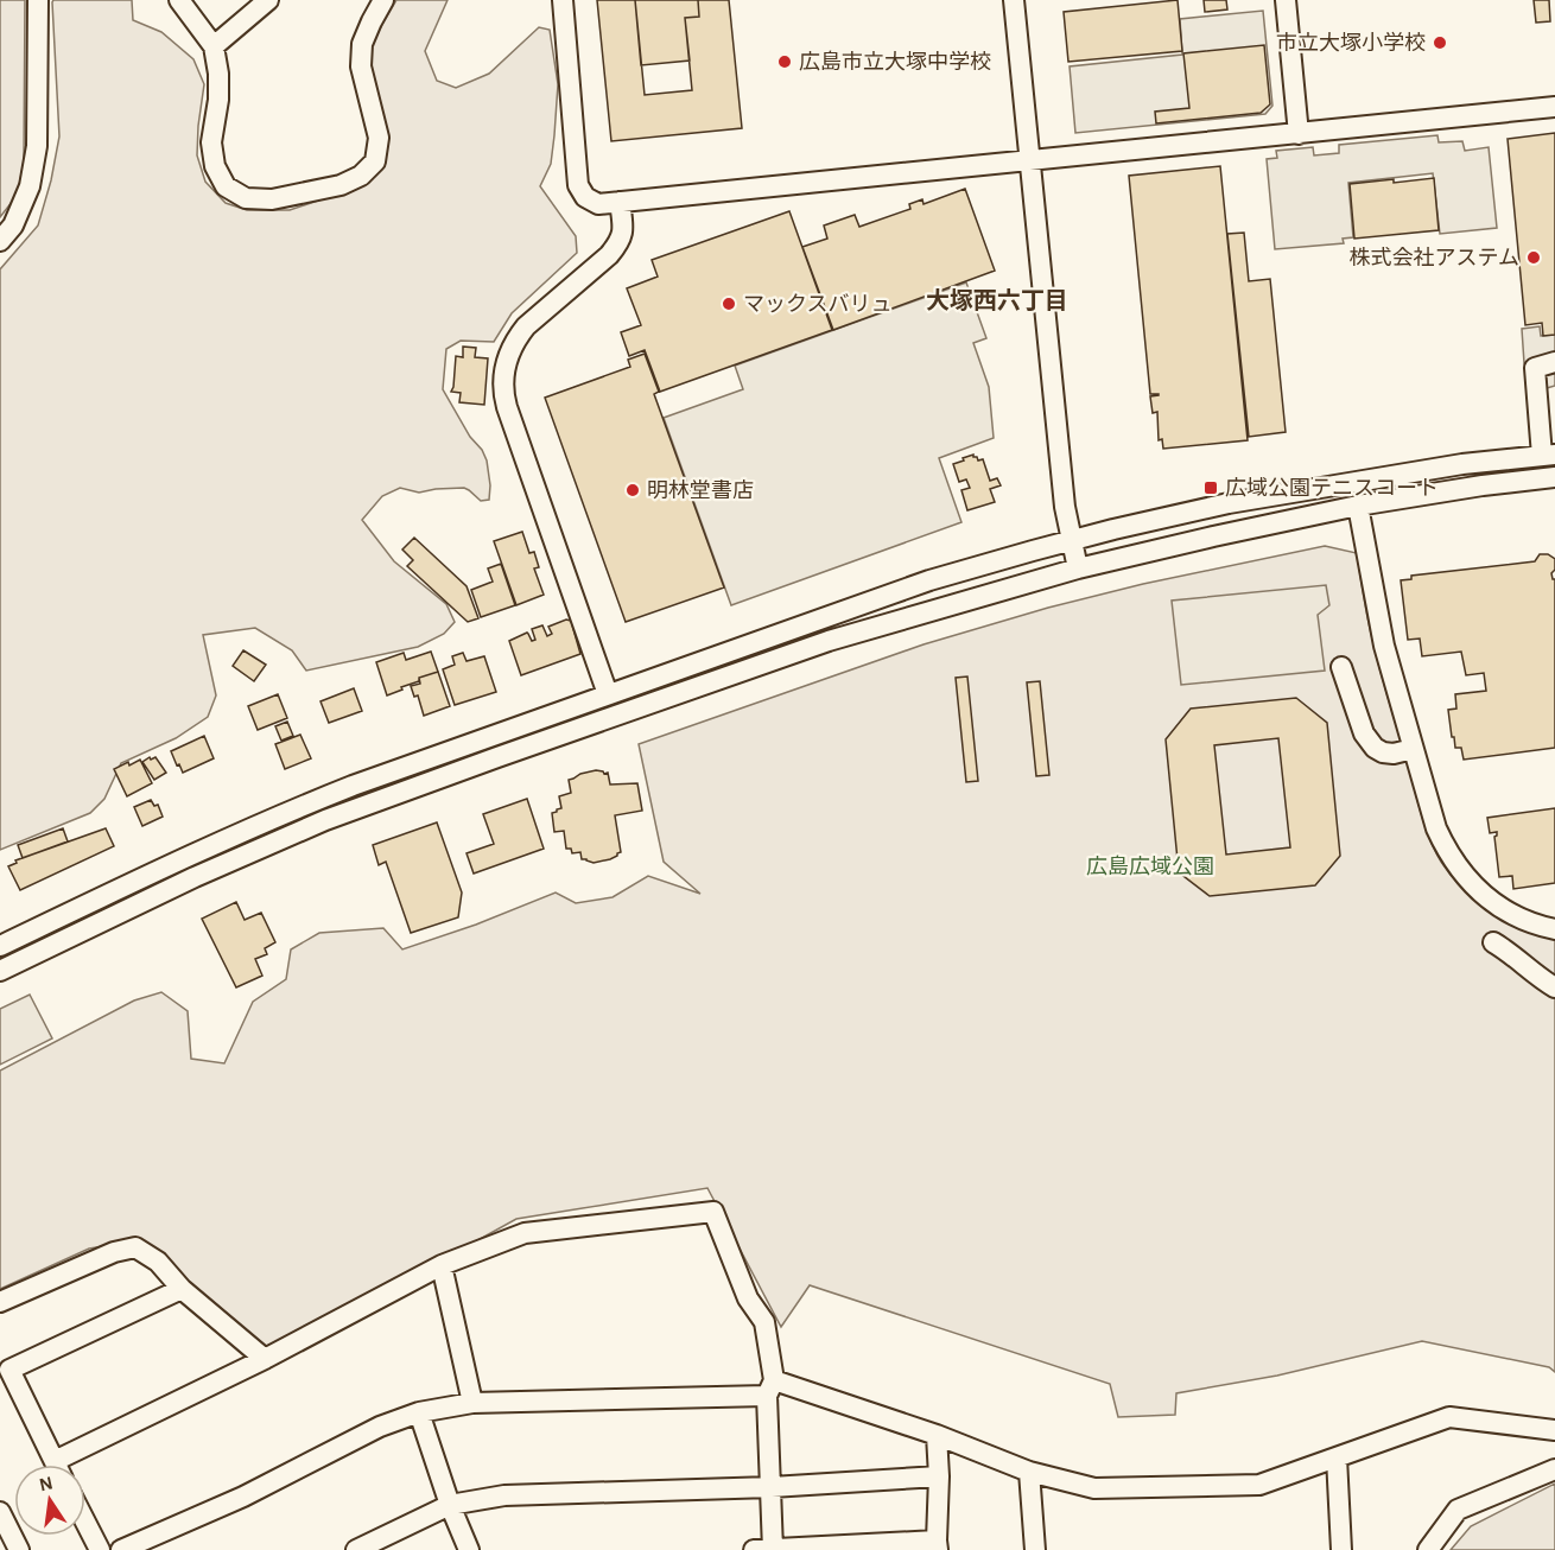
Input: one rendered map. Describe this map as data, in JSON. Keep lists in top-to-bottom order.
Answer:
{
  "districts": ["大塚西六丁目"],
  "parks": ["広島広域公園"],
  "places": {
    "other": [
      "市立大塚小学校",
      "広島市立大塚中学校",
      "株式会社アステム",
      "マックスバリュ",
      "明林堂書店"
    ],
    "transit": ["広域公園テニスコート"]
  },
  "north": "top"
}
